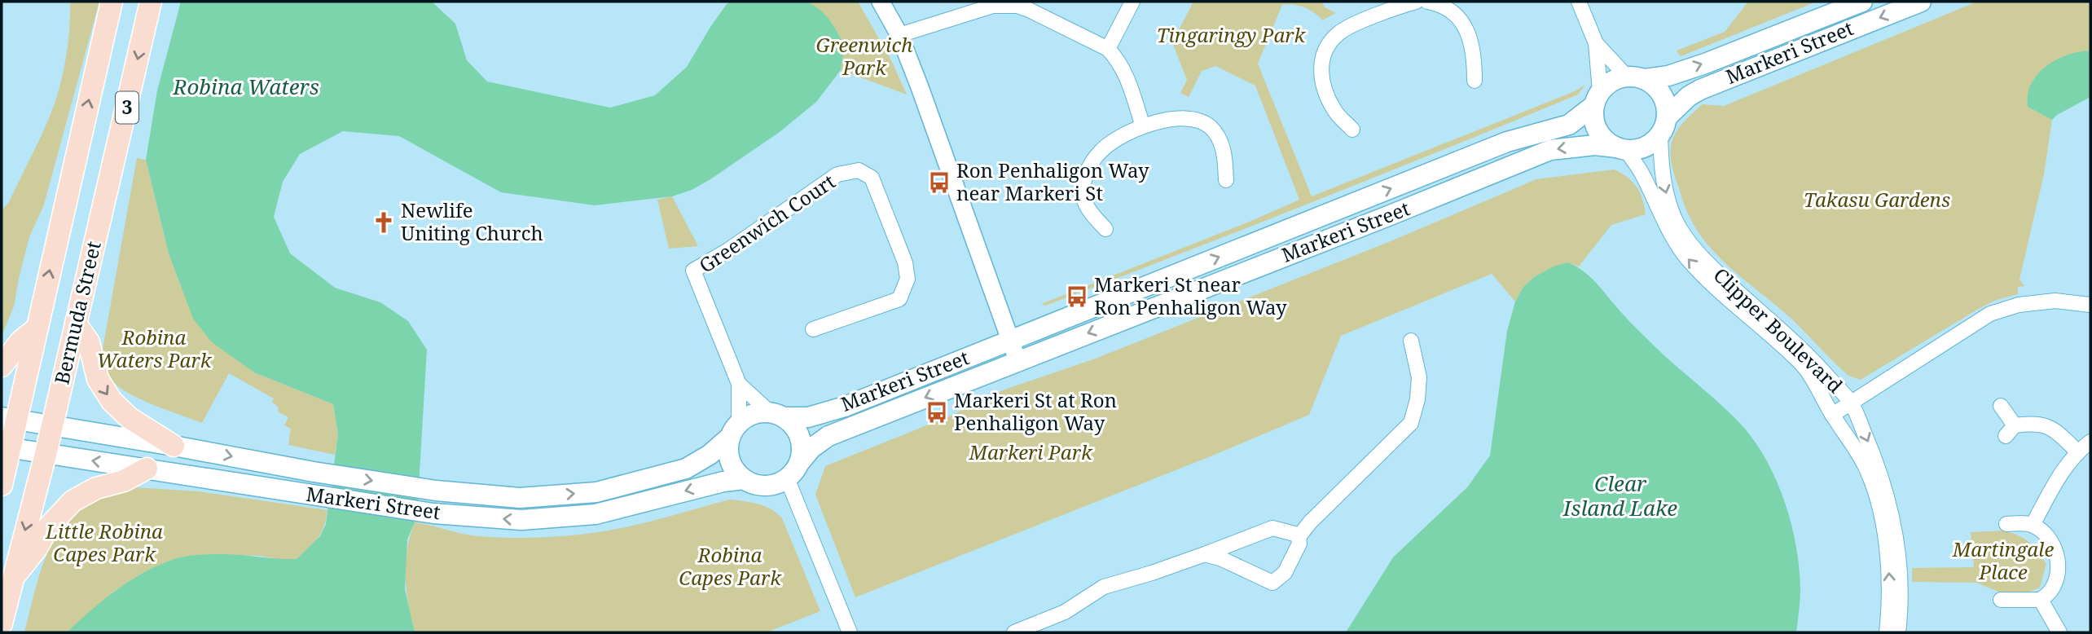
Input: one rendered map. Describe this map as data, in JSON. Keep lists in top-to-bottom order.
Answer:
{
  "streets": {
    "main road": ["Markeri Street", "3", "Bermuda Street"],
    "street": ["Greenwich Court", "Clipper Boulevard"]
  },
  "crossings": [
    ["Markeri Street", "Greenwich Court"],
    ["Markeri Street", "Bermuda Street"],
    ["Markeri Street", "Clipper Boulevard"]
  ],
  "water": ["Robina Waters", "Clear Island Lake"],
  "parks": [
    "Tingaringy Park",
    "Greenwich Park",
    "Takasu Gardens",
    "Robina Waters Park",
    "Markeri Park",
    "Little Robina Capes Park",
    "Martingale Place",
    "Robina Capes Park"
  ],
  "places": {
    "bus stop": ["Ron Penhaligon Way near Markeri St", "Markeri St near Ron Penhaligon Way", "Markeri St at Ron Penhaligon Way"],
    "church": ["Newlife Uniting Church"]
  }
}
